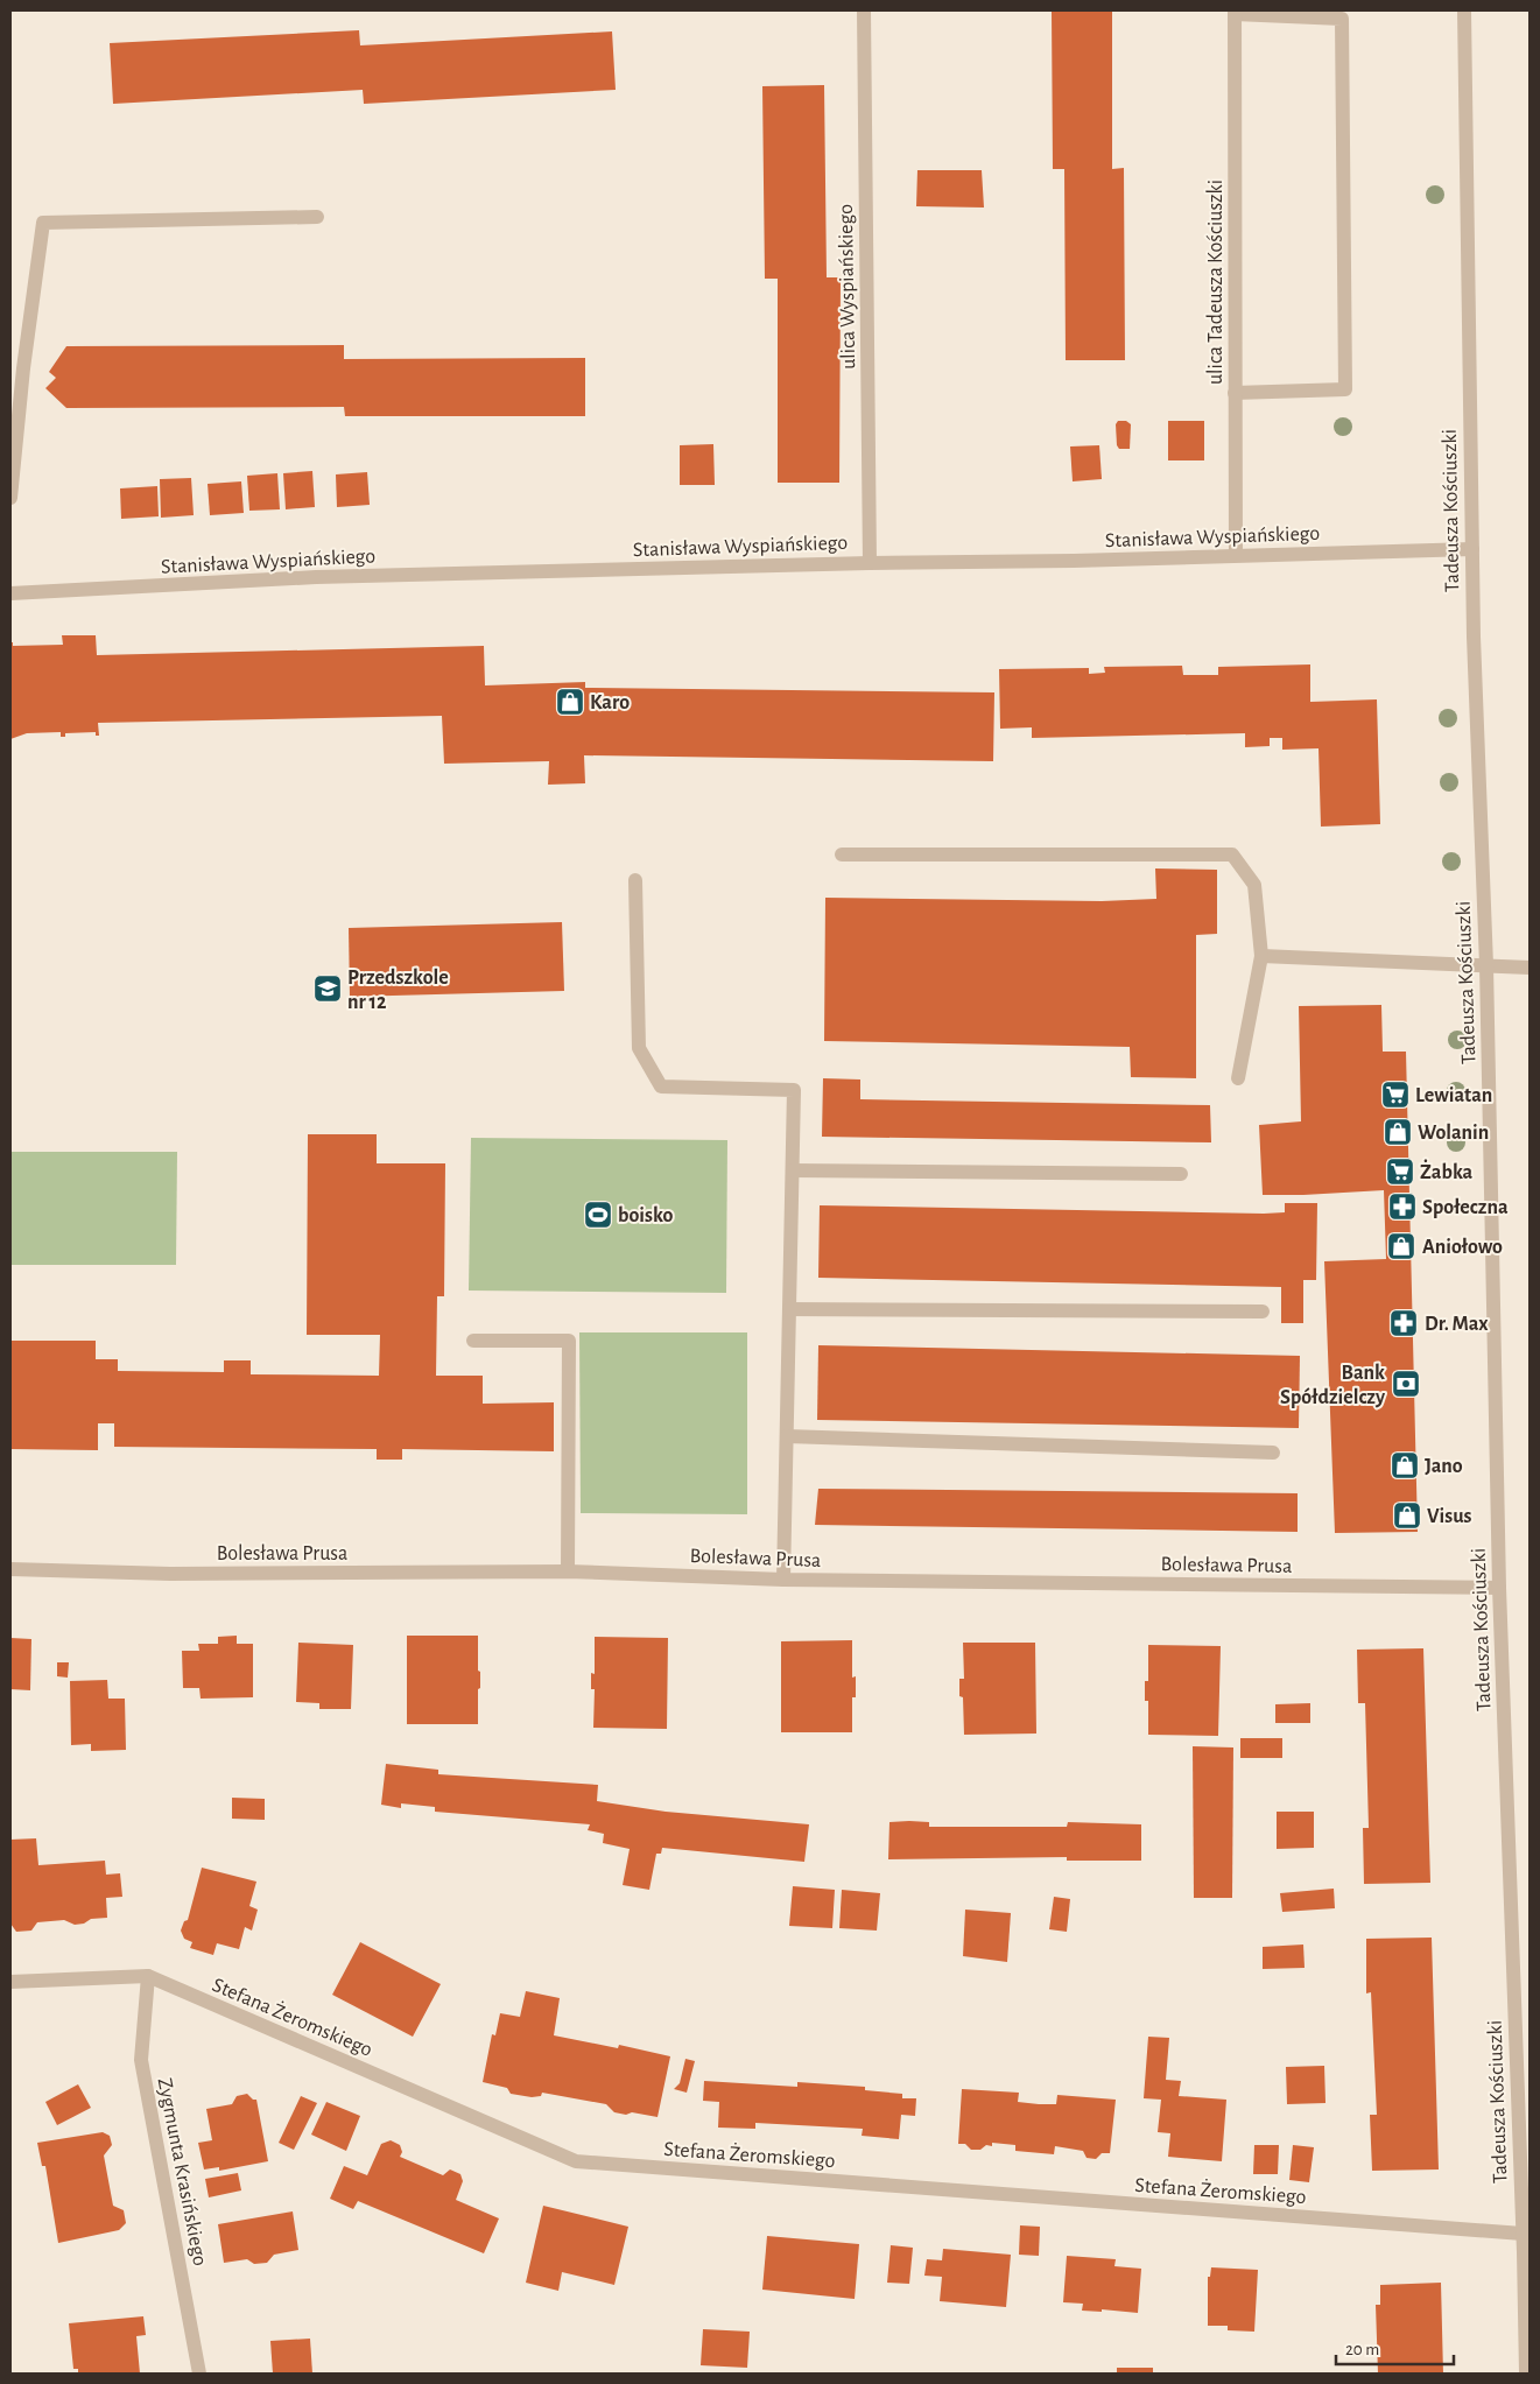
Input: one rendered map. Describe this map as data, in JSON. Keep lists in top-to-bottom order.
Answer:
{
  "streets": {
    "street": [
      "ulica Tadeusza Kościuszki",
      "ulica Wyspiańskiego",
      "Tadeusza Kościuszki",
      "Stanisława Wyspiańskiego",
      "Bolesława Prusa",
      "Stefana Żeromskiego",
      "Zygmunta Krasińskiego"
    ]
  },
  "crossings": [
    ["ulica Tadeusza Kościuszki", "Stanisława Wyspiańskiego"],
    ["ulica Wyspiańskiego", "Stanisława Wyspiańskiego"],
    ["Tadeusza Kościuszki", "Stanisława Wyspiańskiego"],
    ["Tadeusza Kościuszki", "Bolesława Prusa"],
    ["Tadeusza Kościuszki", "Stefana Żeromskiego"],
    ["Stefana Żeromskiego", "Zygmunta Krasińskiego"]
  ],
  "places": {
    "shop": [
      "Karo",
      "Wolanin",
      "Aniołowo",
      "Jano",
      "Visus"
    ],
    "school or university": ["Przedszkole nr 12"],
    "supermarket": ["Lewiatan", "Żabka"],
    "pharmacy": ["Społeczna", "Dr. Max"],
    "sports": ["boisko"],
    "bank": ["Bank Spółdzielczy"]
  },
  "scale_bar": "20 m"
}
